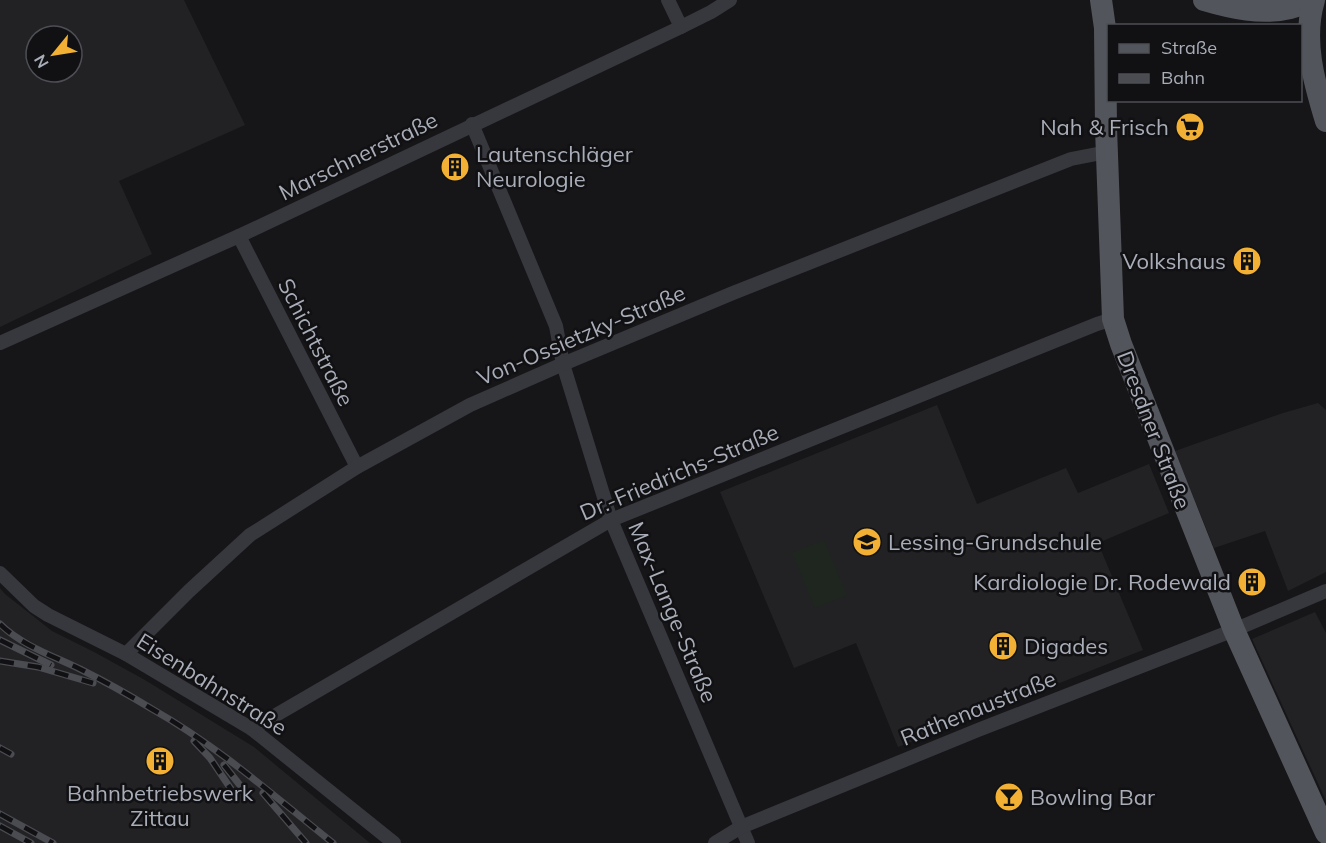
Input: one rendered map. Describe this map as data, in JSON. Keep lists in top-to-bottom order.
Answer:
{
  "streets": {
    "main road": ["Dresdner Straße"],
    "street": [
      "Marschnerstraße",
      "Von-Ossietzky-Straße",
      "Schichtstraße",
      "Dr.-Friedrichs-Straße",
      "Max-Lange-Straße",
      "Eisenbahnstraße",
      "Rathenaustraße"
    ]
  },
  "crossings": [
    ["Marschnerstraße", "Schichtstraße"],
    ["Marschnerstraße", "Max-Lange-Straße"],
    ["Von-Ossietzky-Straße", "Schichtstraße"],
    ["Von-Ossietzky-Straße", "Dresdner Straße"],
    ["Von-Ossietzky-Straße", "Max-Lange-Straße"],
    ["Von-Ossietzky-Straße", "Eisenbahnstraße"],
    ["Dresdner Straße", "Dr.-Friedrichs-Straße"],
    ["Dresdner Straße", "Rathenaustraße"],
    ["Dr.-Friedrichs-Straße", "Max-Lange-Straße"],
    ["Dr.-Friedrichs-Straße", "Eisenbahnstraße"],
    ["Max-Lange-Straße", "Rathenaustraße"]
  ],
  "places": {
    "supermarket": ["Nah & Frisch"],
    "building": [
      "Lautenschläger Neurologie",
      "Volkshaus",
      "Kardiologie Dr. Rodewald",
      "Digades",
      "Bahnbetriebswerk Zittau"
    ],
    "school or university": ["Lessing-Grundschule"],
    "bar": ["Bowling Bar"]
  },
  "legend": ["Straße", "Bahn"],
  "north": "bottom left"
}
